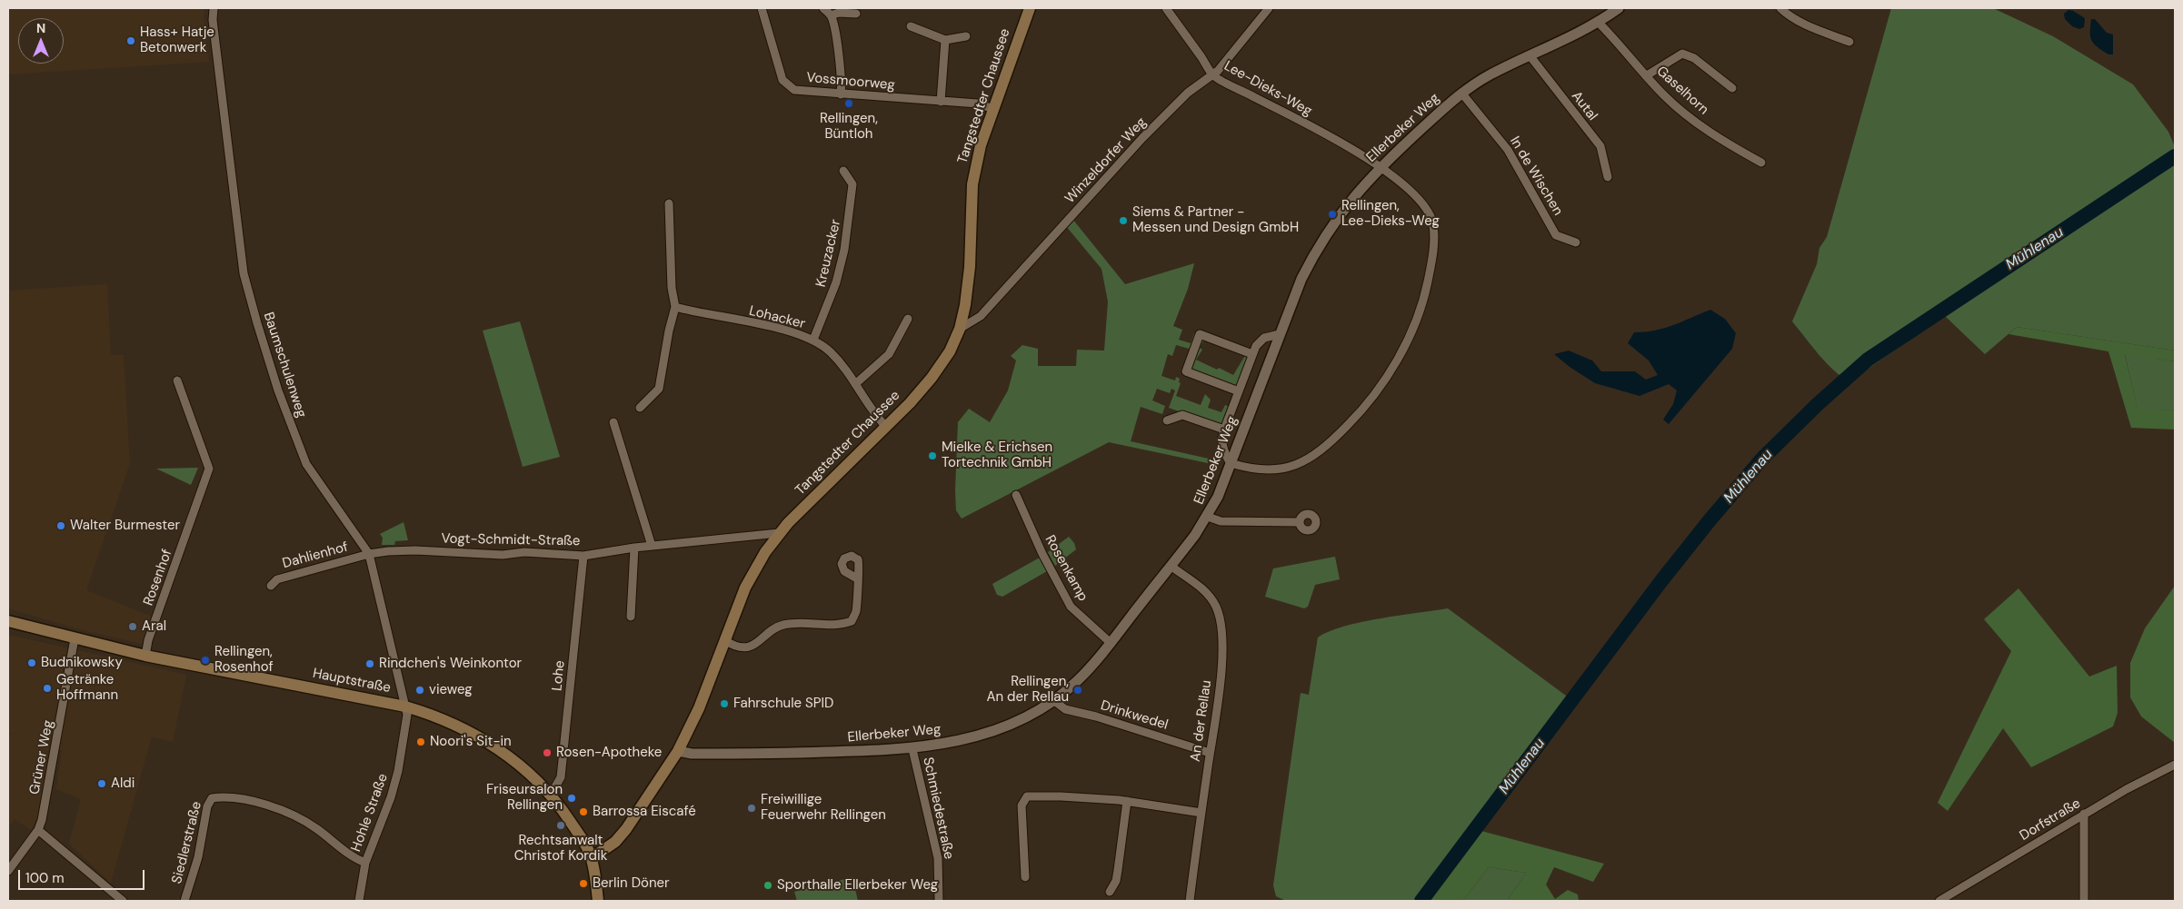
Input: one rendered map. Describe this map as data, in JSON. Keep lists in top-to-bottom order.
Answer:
{
  "streets": {
    "main road": ["Tangstedter Chaussee", "Hauptstraße"],
    "street": [
      "Vossmoorweg",
      "Lee-Dieks-Weg",
      "Gaselhorn",
      "Autal",
      "Ellerbeker Weg",
      "Winzeldorfer Weg",
      "In de Wischen",
      "Kreuzacker",
      "Lohacker",
      "Baumschulenweg",
      "Vogt-Schmidt-Straße",
      "Dahlienhof",
      "Rosenkamp",
      "Rosenhof",
      "Lohe",
      "Drinkwedel",
      "An der Rellau",
      "Grüner Weg",
      "Schmiedestraße",
      "Hohle Straße",
      "Dorfstraße",
      "Siedlerstraße"
    ]
  },
  "crossings": [
    ["Vossmoorweg", "Tangstedter Chaussee"],
    ["Lee-Dieks-Weg", "Ellerbeker Weg"],
    ["Lee-Dieks-Weg", "Winzeldorfer Weg"],
    ["Gaselhorn", "Ellerbeker Weg"],
    ["Tangstedter Chaussee", "Ellerbeker Weg"],
    ["Tangstedter Chaussee", "Winzeldorfer Weg"],
    ["Tangstedter Chaussee", "Lohacker"],
    ["Tangstedter Chaussee", "Vogt-Schmidt-Straße"],
    ["Tangstedter Chaussee", "Hauptstraße"],
    ["Autal", "Ellerbeker Weg"],
    ["Ellerbeker Weg", "In de Wischen"],
    ["Ellerbeker Weg", "Rosenkamp"],
    ["Ellerbeker Weg", "Drinkwedel"],
    ["Ellerbeker Weg", "An der Rellau"],
    ["Ellerbeker Weg", "Schmiedestraße"],
    ["Kreuzacker", "Lohacker"],
    ["Baumschulenweg", "Vogt-Schmidt-Straße"],
    ["Baumschulenweg", "Dahlienhof"],
    ["Baumschulenweg", "Hauptstraße"],
    ["Baumschulenweg", "Hohle Straße"],
    ["Vogt-Schmidt-Straße", "Dahlienhof"],
    ["Vogt-Schmidt-Straße", "Lohe"],
    ["Rosenhof", "Hauptstraße"],
    ["Lohe", "Hauptstraße"],
    ["Hauptstraße", "Grüner Weg"],
    ["Hauptstraße", "Hohle Straße"],
    ["Drinkwedel", "An der Rellau"],
    ["Hohle Straße", "Siedlerstraße"]
  ],
  "water": ["Mühlenau"],
  "places": [
    "Hass+ Hatje Betonwerk",
    "Rellingen, Büntloh",
    "Rellingen, Lee-Dieks-Weg",
    "Siems & Partner - Messen und Design GmbH",
    "Mielke & Erichsen Tortechnik GmbH",
    "Walter Burmester",
    "Aral",
    "Rellingen, Rosenhof",
    "Budnikowsky",
    "Rindchen's Weinkontor",
    "Getränke Hoffmann",
    "vieweg",
    "Rellingen, An der Rellau",
    "Fahrschule SPID",
    "Noori's Sit-in",
    "Rosen-Apotheke",
    "Aldi",
    "Friseursalon Rellingen",
    "Freiwillige Feuerwehr Rellingen",
    "Barrossa Eiscafé",
    "Rechtsanwalt Christof Kordik",
    "Berlin Döner",
    "Sporthalle Ellerbeker Weg"
  ],
  "scale_bar": "100 m",
  "north": "top"
}
